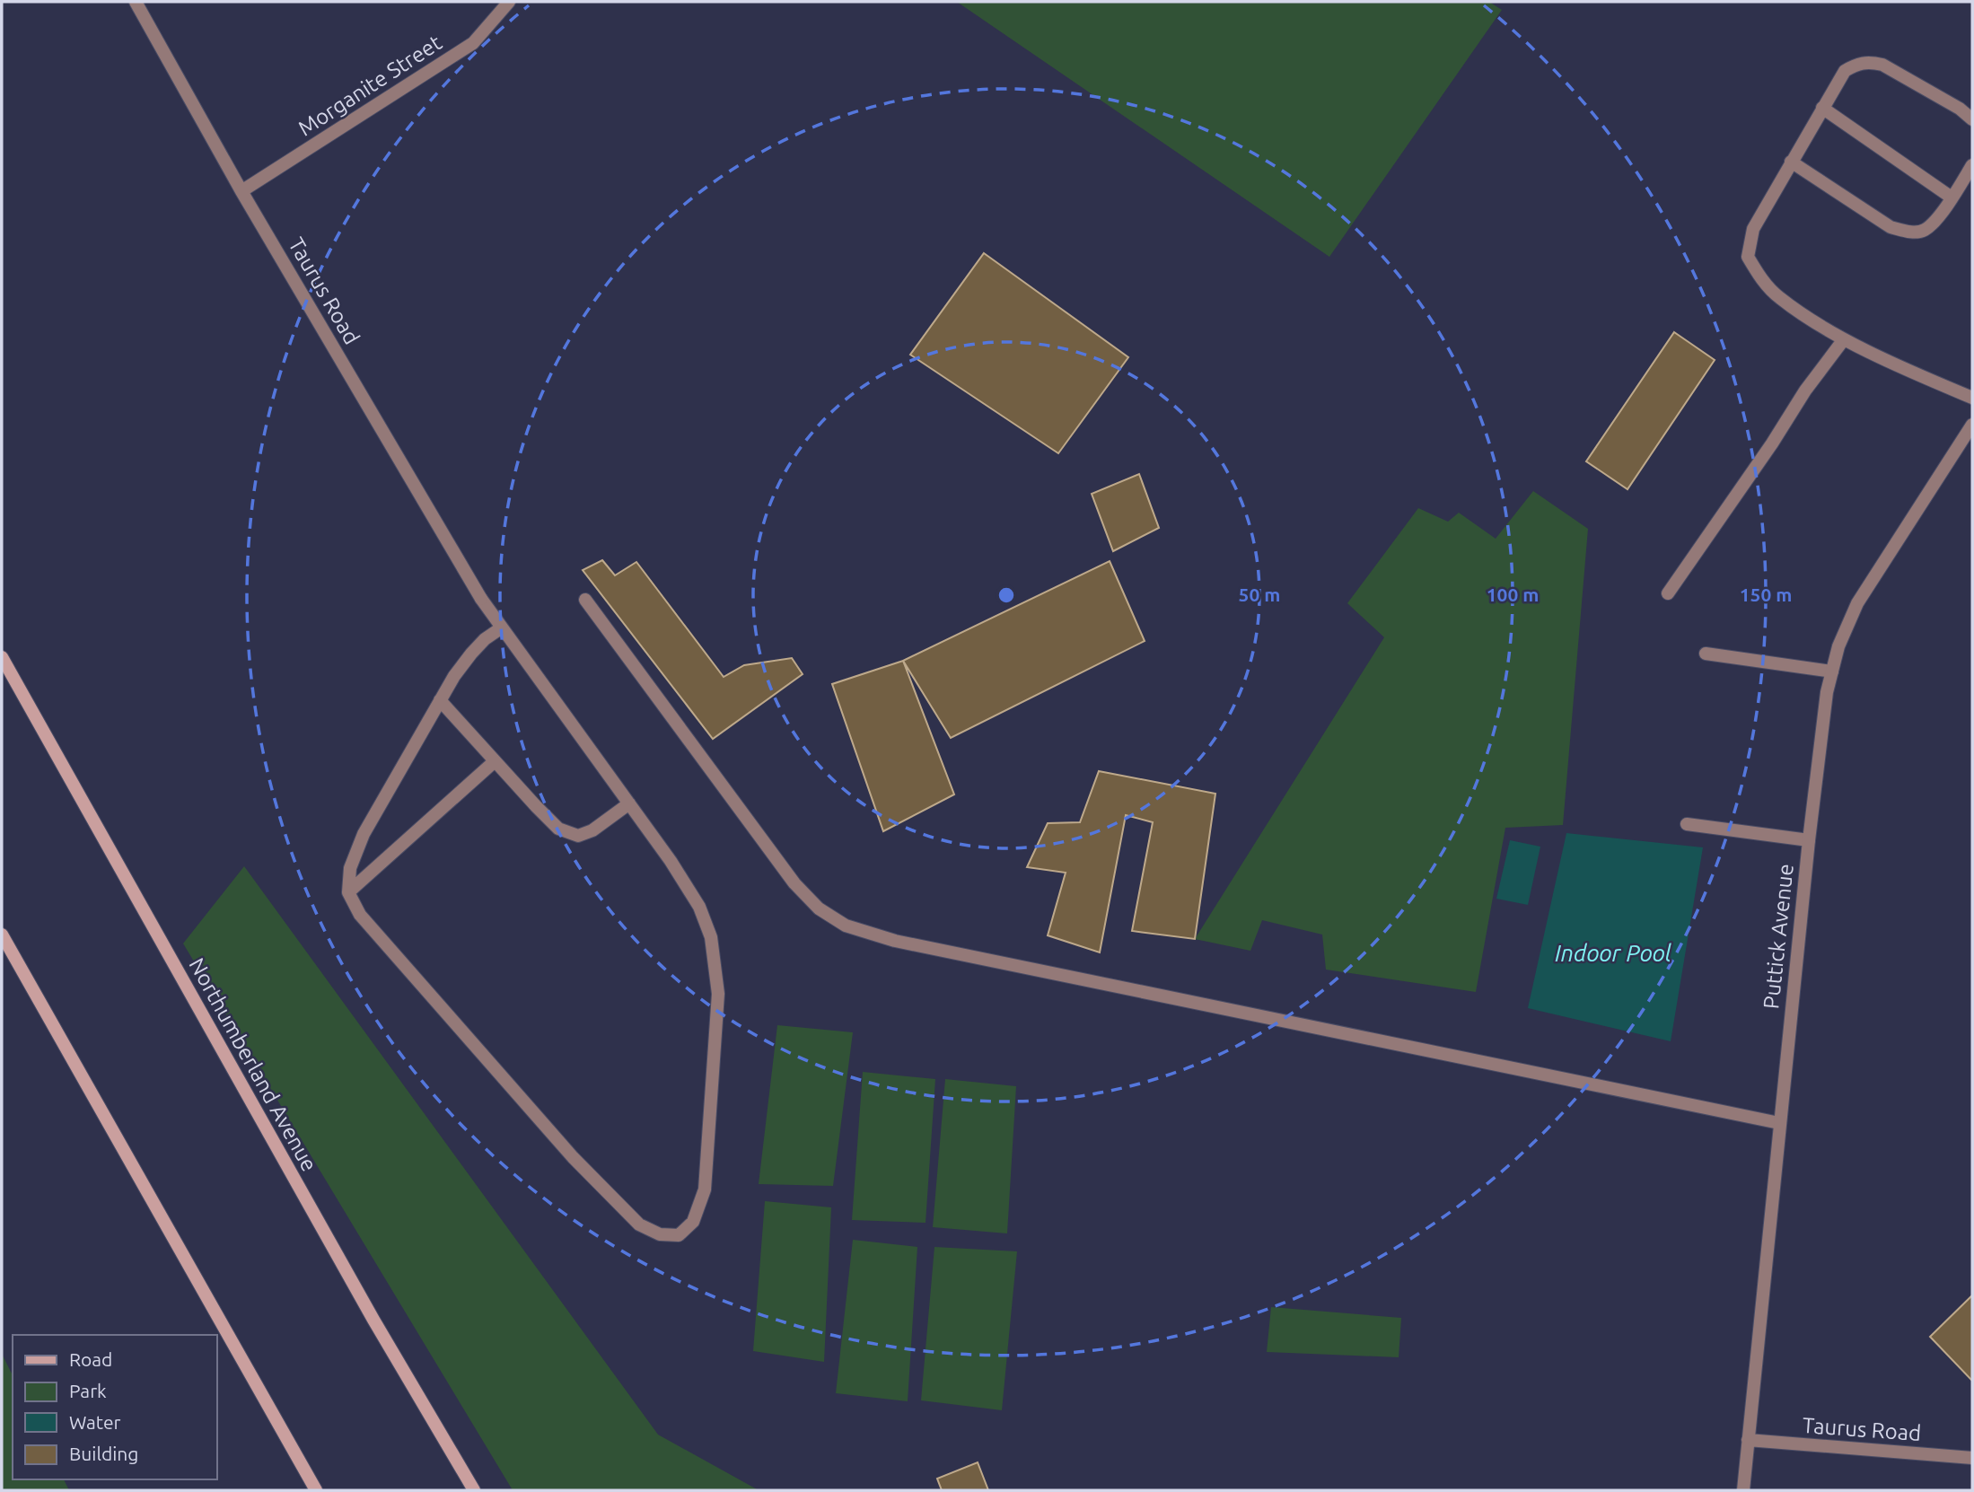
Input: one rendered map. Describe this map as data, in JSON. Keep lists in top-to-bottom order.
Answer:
{
  "streets": {
    "main road": ["Northumberland Avenue"],
    "street": ["Morganite Street", "Taurus Road", "Puttick Avenue"]
  },
  "crossings": [
    ["Morganite Street", "Taurus Road"],
    ["Taurus Road", "Puttick Avenue"]
  ],
  "water": ["Indoor Pool"],
  "legend": [
    "Road",
    "Park",
    "Water",
    "Building"
  ],
  "rings": ["50 m", "100 m", "150 m"]
}
